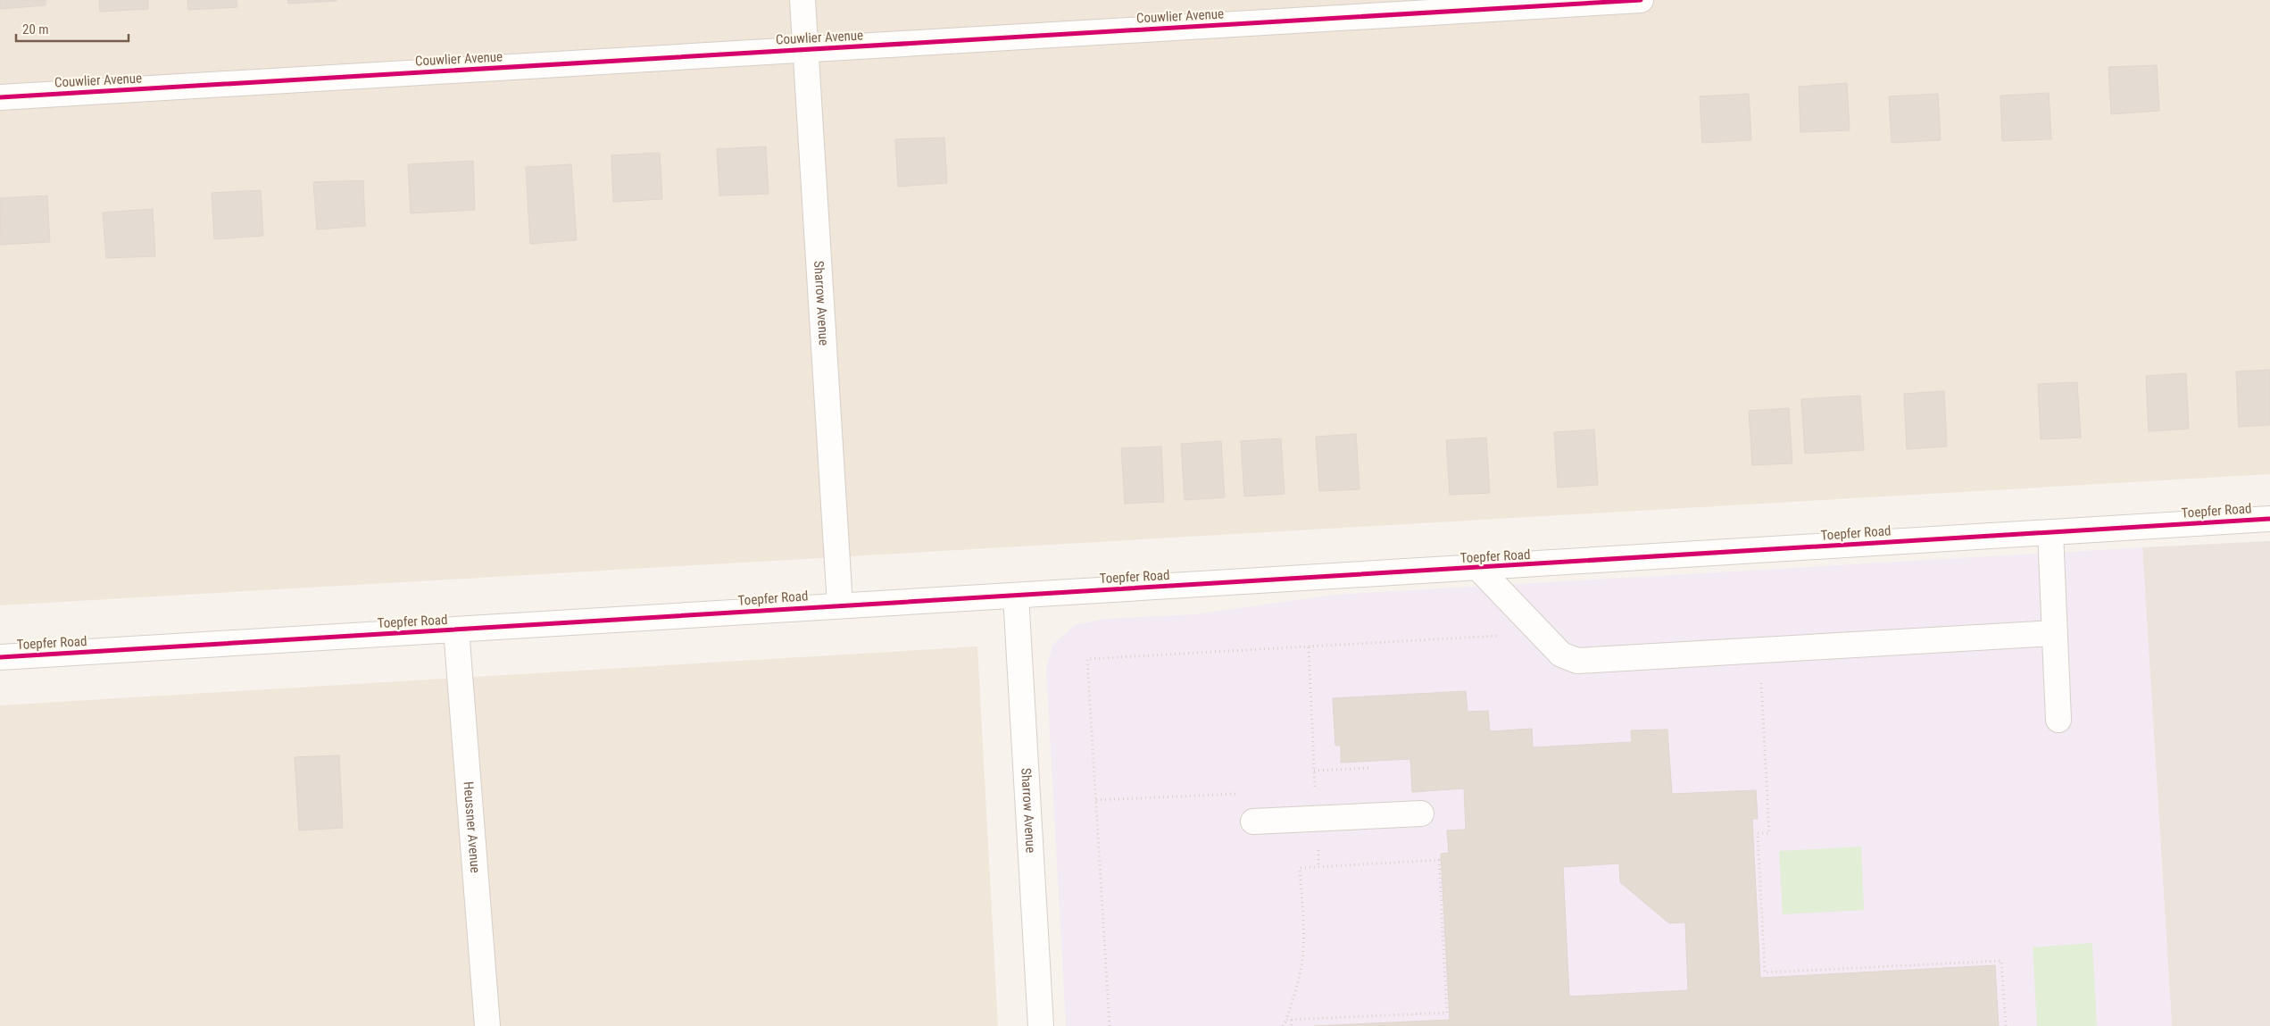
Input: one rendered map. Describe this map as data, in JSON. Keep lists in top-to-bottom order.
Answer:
{
  "streets": {
    "street": [
      "Couwlier Avenue",
      "Sharrow Avenue",
      "Toepfer Road",
      "Heussner Avenue"
    ]
  },
  "crossings": [
    ["Couwlier Avenue", "Sharrow Avenue"],
    ["Sharrow Avenue", "Toepfer Road"],
    ["Toepfer Road", "Heussner Avenue"]
  ],
  "scale_bar": "20 m"
}
